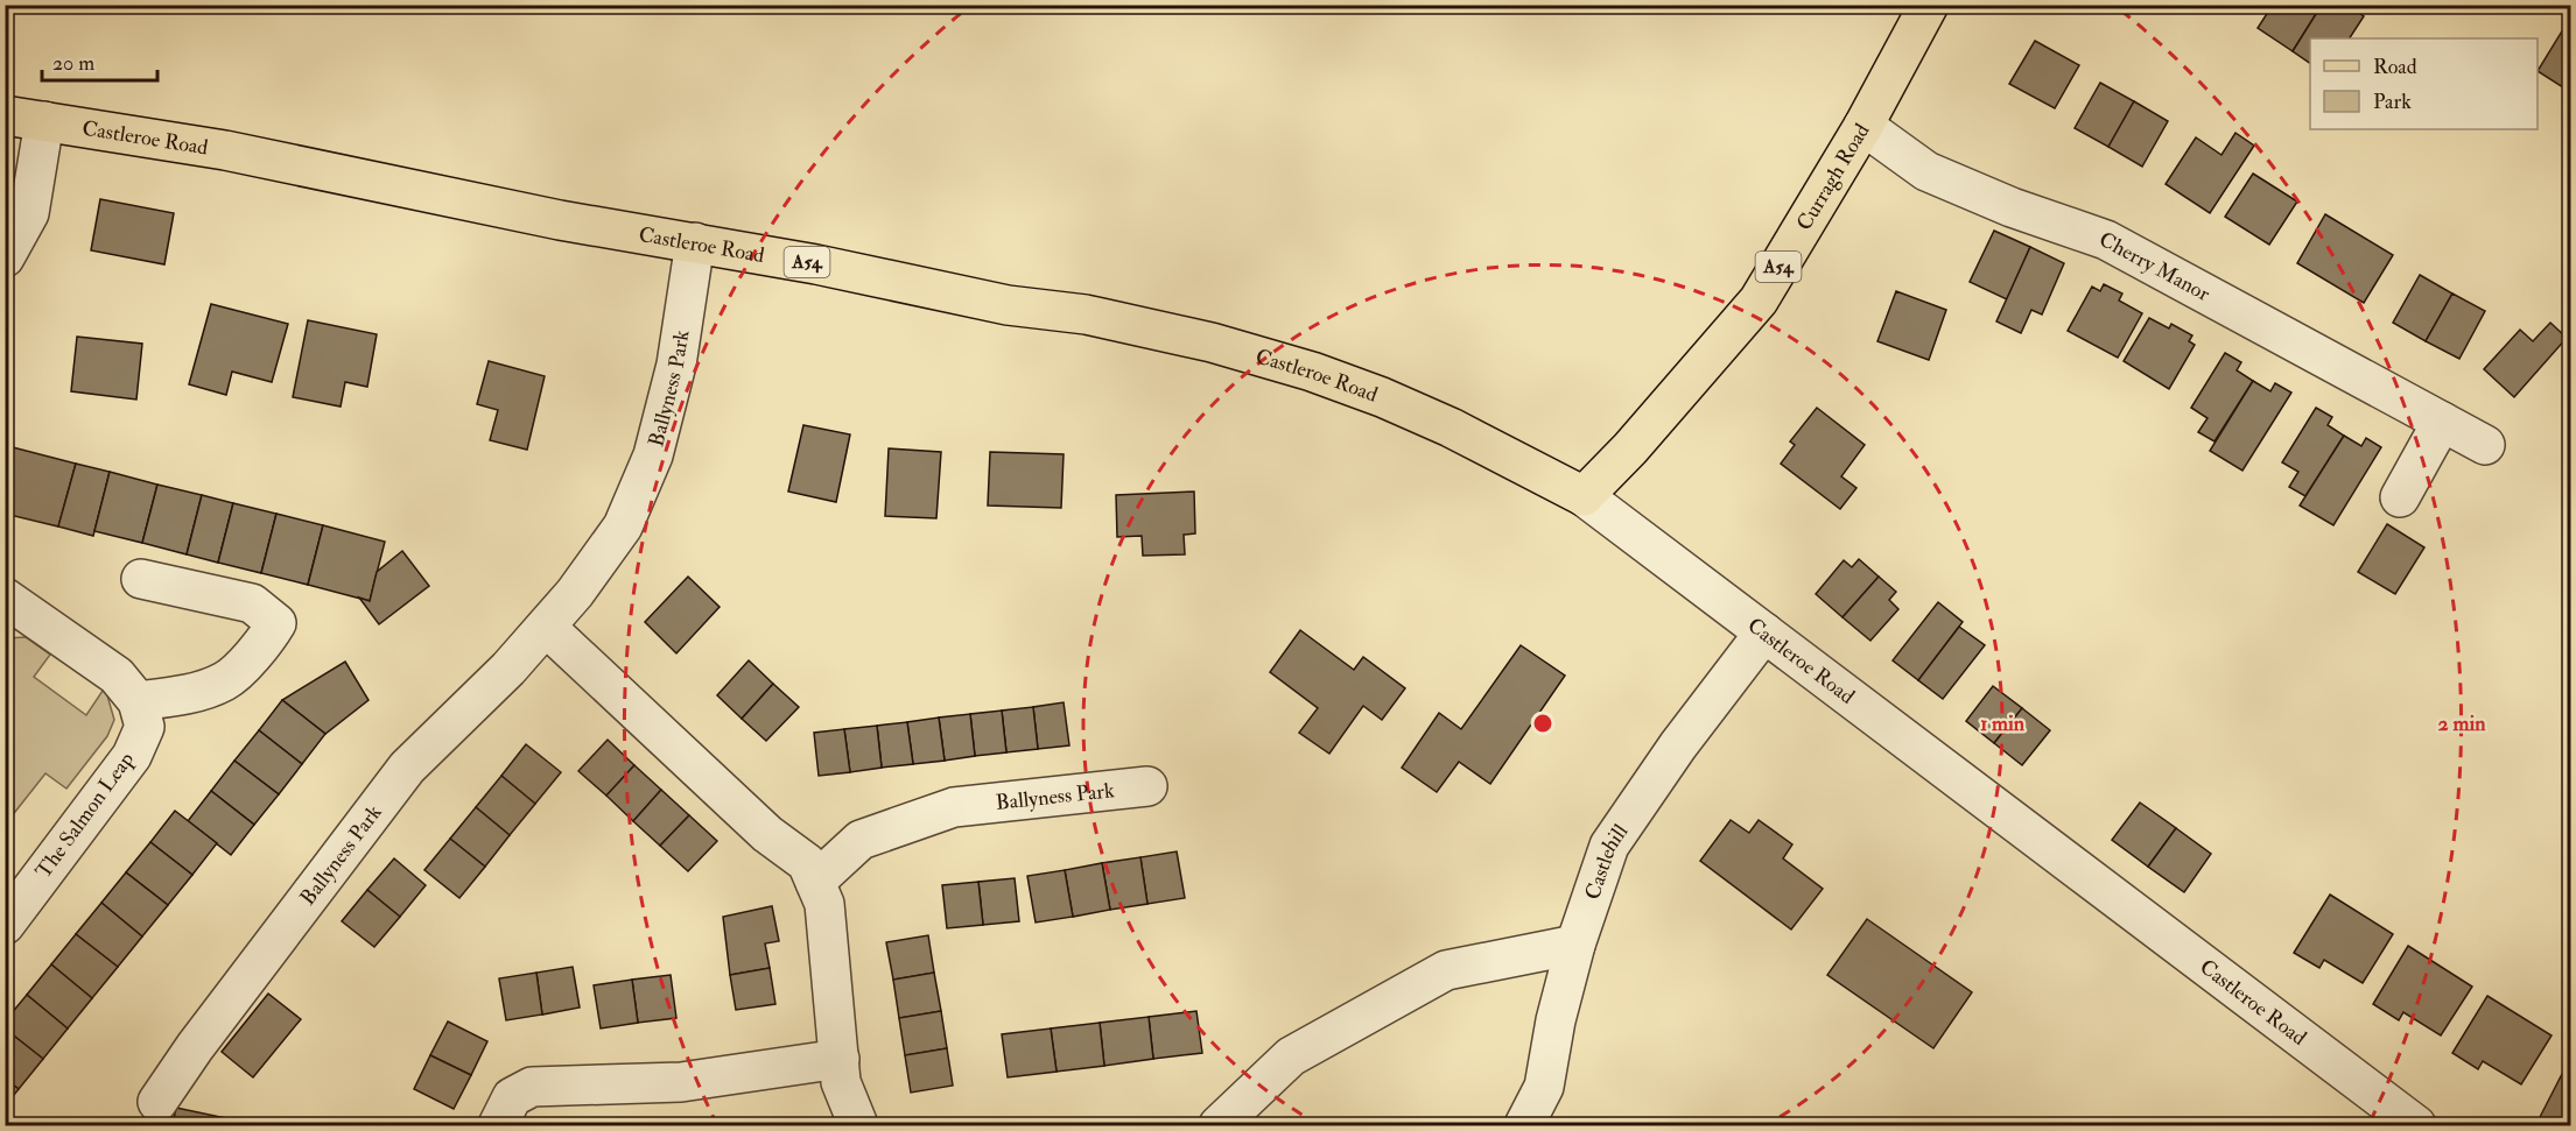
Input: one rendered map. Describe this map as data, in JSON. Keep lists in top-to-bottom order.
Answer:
{
  "streets": {
    "main road": ["Castleroe Road", "Curragh Road", "A54"],
    "street": [
      "Cherry Manor",
      "Ballyness Park",
      "The Salmon Leap",
      "Castlehill"
    ]
  },
  "crossings": [
    ["Castleroe Road", "Curragh Road"],
    ["Castleroe Road", "Ballyness Park"],
    ["Castleroe Road", "Castlehill"],
    ["Curragh Road", "Cherry Manor"]
  ],
  "legend": ["Road", "Park"],
  "scale_bar": "20 m",
  "rings": ["1 min", "2 min"]
}
